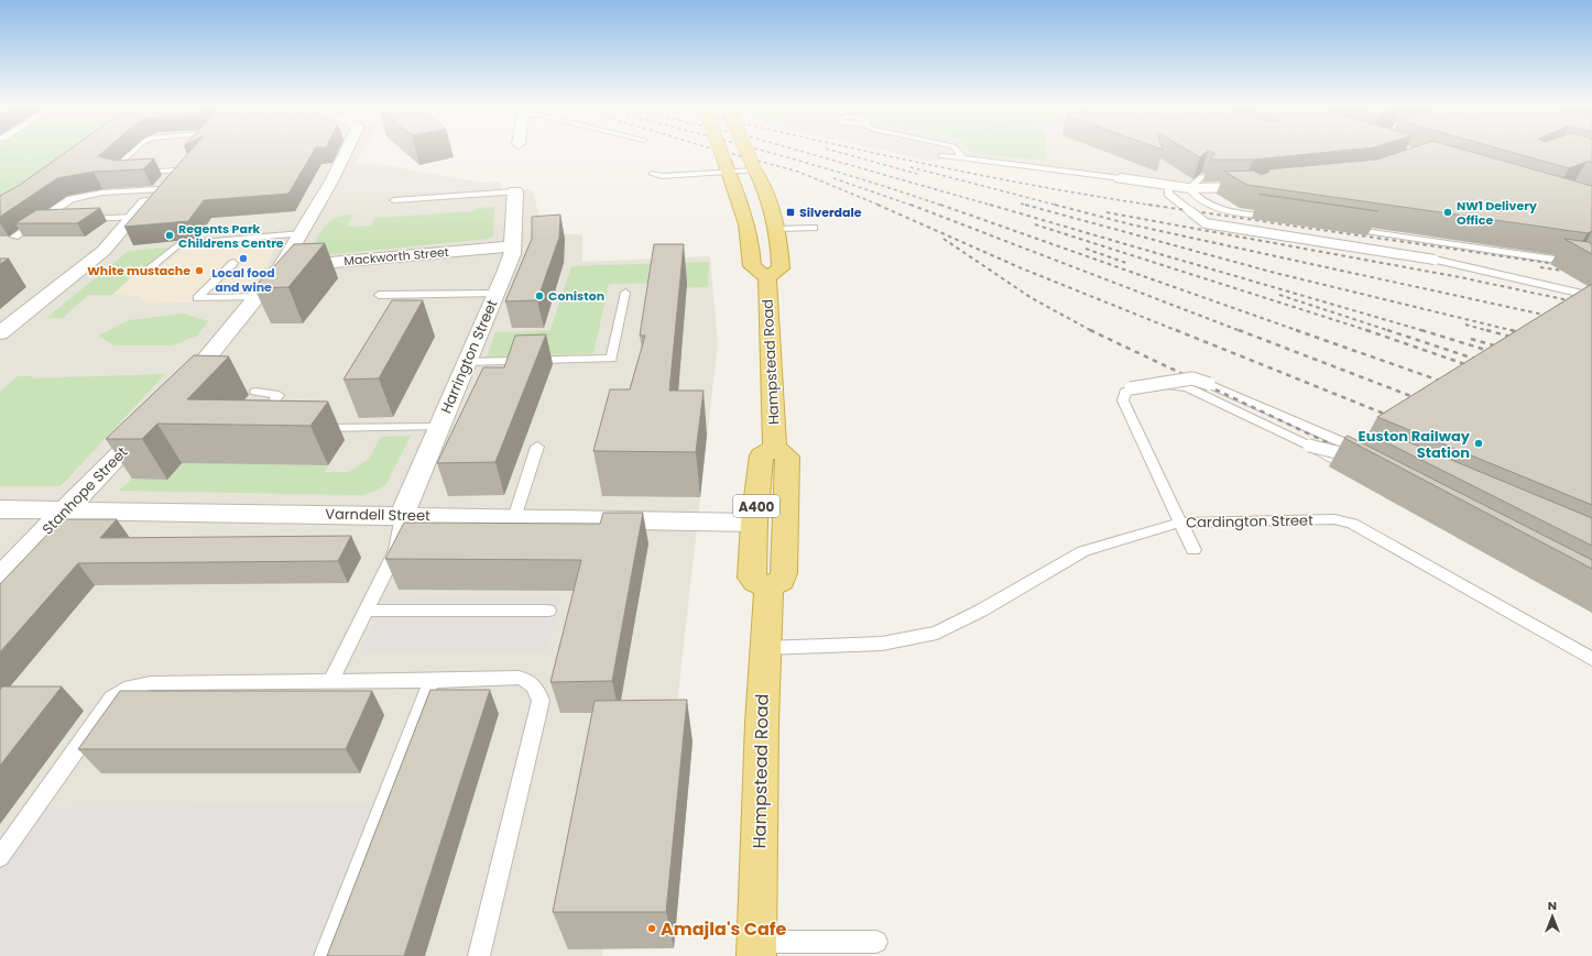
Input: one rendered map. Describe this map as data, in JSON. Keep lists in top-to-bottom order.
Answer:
{
  "streets": {
    "highway": ["Hampstead Road", "A400"],
    "street": [
      "Mackworth Street",
      "Harrington Street",
      "Stanhope Street",
      "Varndell Street"
    ],
    "lane": ["Cardington Street"]
  },
  "crossings": [
    ["Mackworth Street", "Harrington Street"],
    ["Harrington Street", "Varndell Street"],
    ["Hampstead Road", "A400"],
    ["Hampstead Road", "Cardington Street"],
    ["Stanhope Street", "Varndell Street"],
    ["A400", "Varndell Street"]
  ],
  "places": {
    "transit": ["Silverdale"],
    "other": [
      "NW1 Delivery Office",
      "Regents Park Childrens Centre",
      "Local food and wine",
      "White mustache",
      "Coniston",
      "Euston Railway Station",
      "Amajla's Cafe"
    ]
  },
  "north": "top"
}
